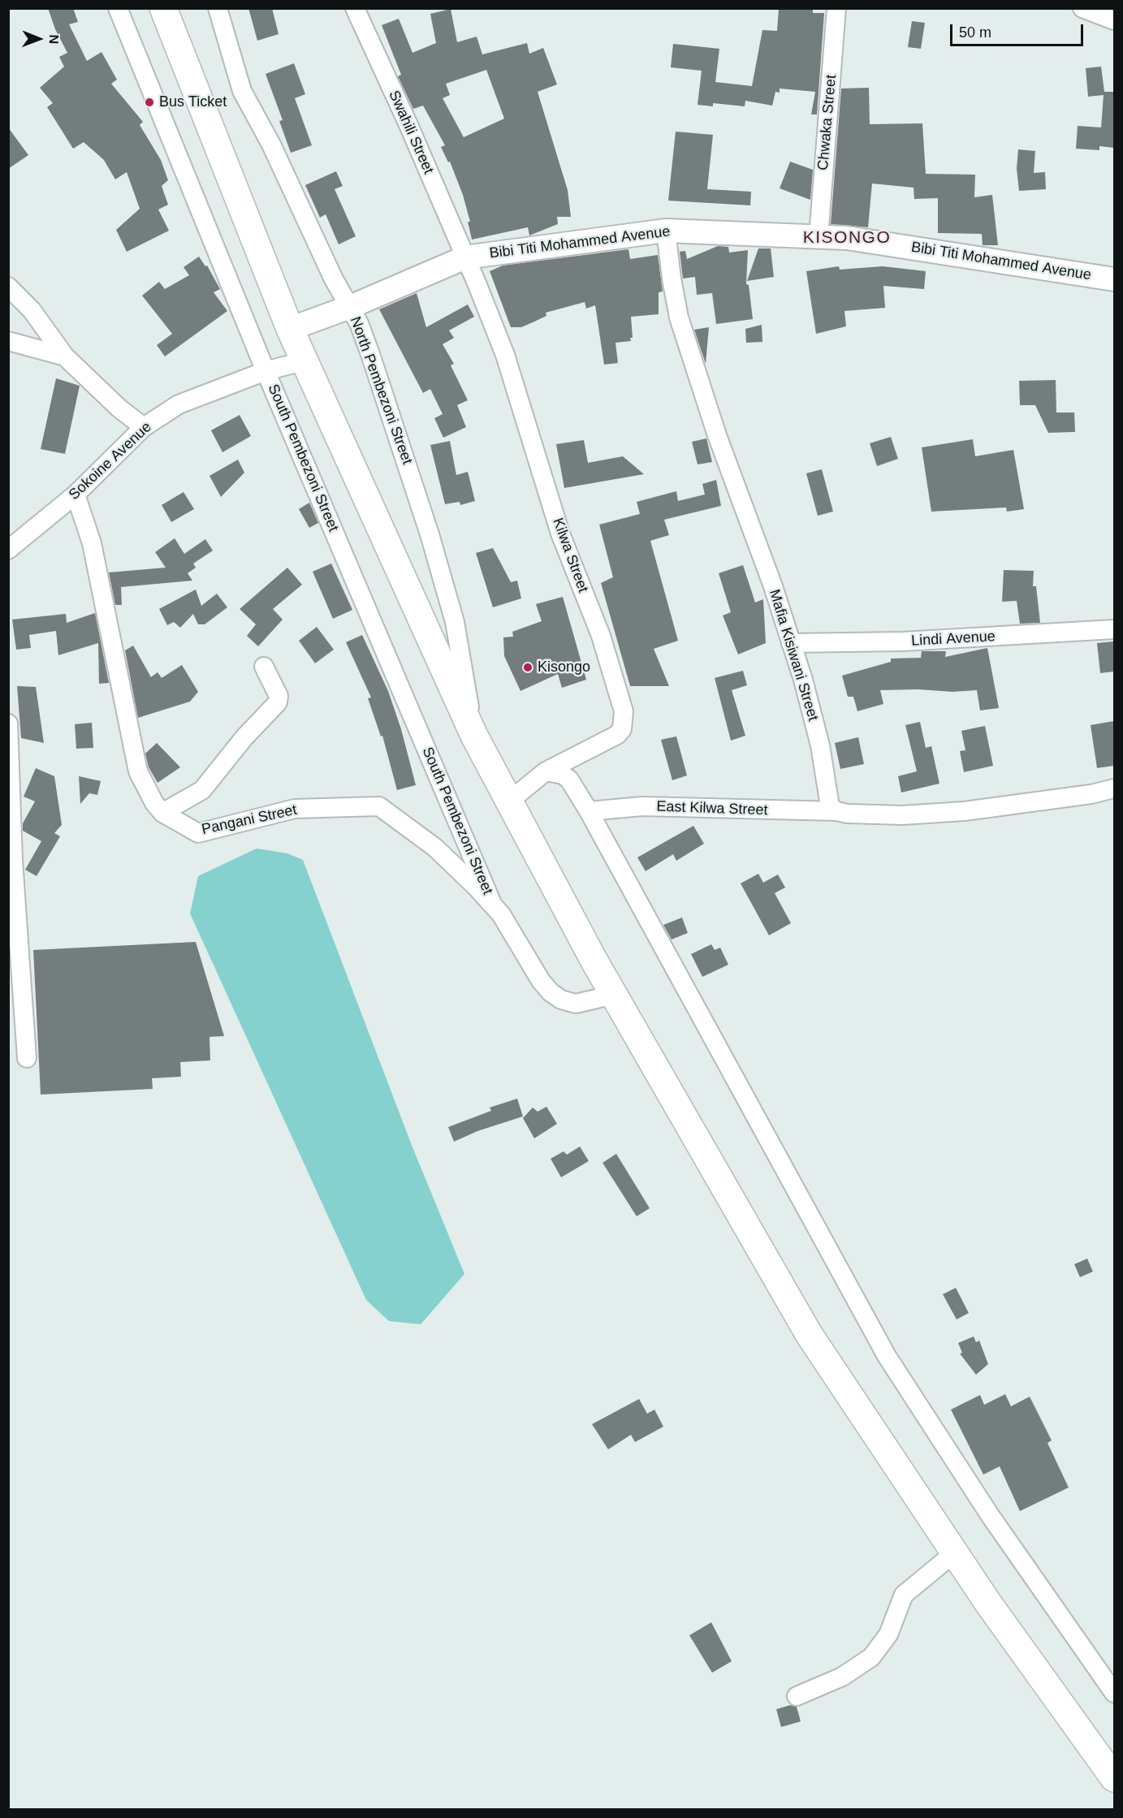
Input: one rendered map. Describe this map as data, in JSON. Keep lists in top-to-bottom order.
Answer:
{
  "streets": {
    "street": [
      "Chwaka Street",
      "Swahili Street",
      "Bibi Titi Mohammed Avenue",
      "North Pembezoni Street",
      "South Pembezoni Street",
      "Sokoine Avenue",
      "Kilwa Street",
      "Lindi Avenue",
      "Mafia Kisiwani Street",
      "East Kilwa Street",
      "Pangani Street"
    ]
  },
  "crossings": [
    ["Chwaka Street", "Bibi Titi Mohammed Avenue"],
    ["Swahili Street", "Bibi Titi Mohammed Avenue"],
    ["Swahili Street", "Kilwa Street"],
    ["Bibi Titi Mohammed Avenue", "North Pembezoni Street"],
    ["Bibi Titi Mohammed Avenue", "Kilwa Street"],
    ["Bibi Titi Mohammed Avenue", "Mafia Kisiwani Street"],
    ["South Pembezoni Street", "Sokoine Avenue"],
    ["South Pembezoni Street", "Pangani Street"],
    ["Sokoine Avenue", "Pangani Street"],
    ["Lindi Avenue", "Mafia Kisiwani Street"],
    ["Mafia Kisiwani Street", "East Kilwa Street"]
  ],
  "districts": ["KISONGO"],
  "places": ["Bus Ticket", "Kisongo"],
  "scale_bar": "50 m",
  "north": "right"
}
